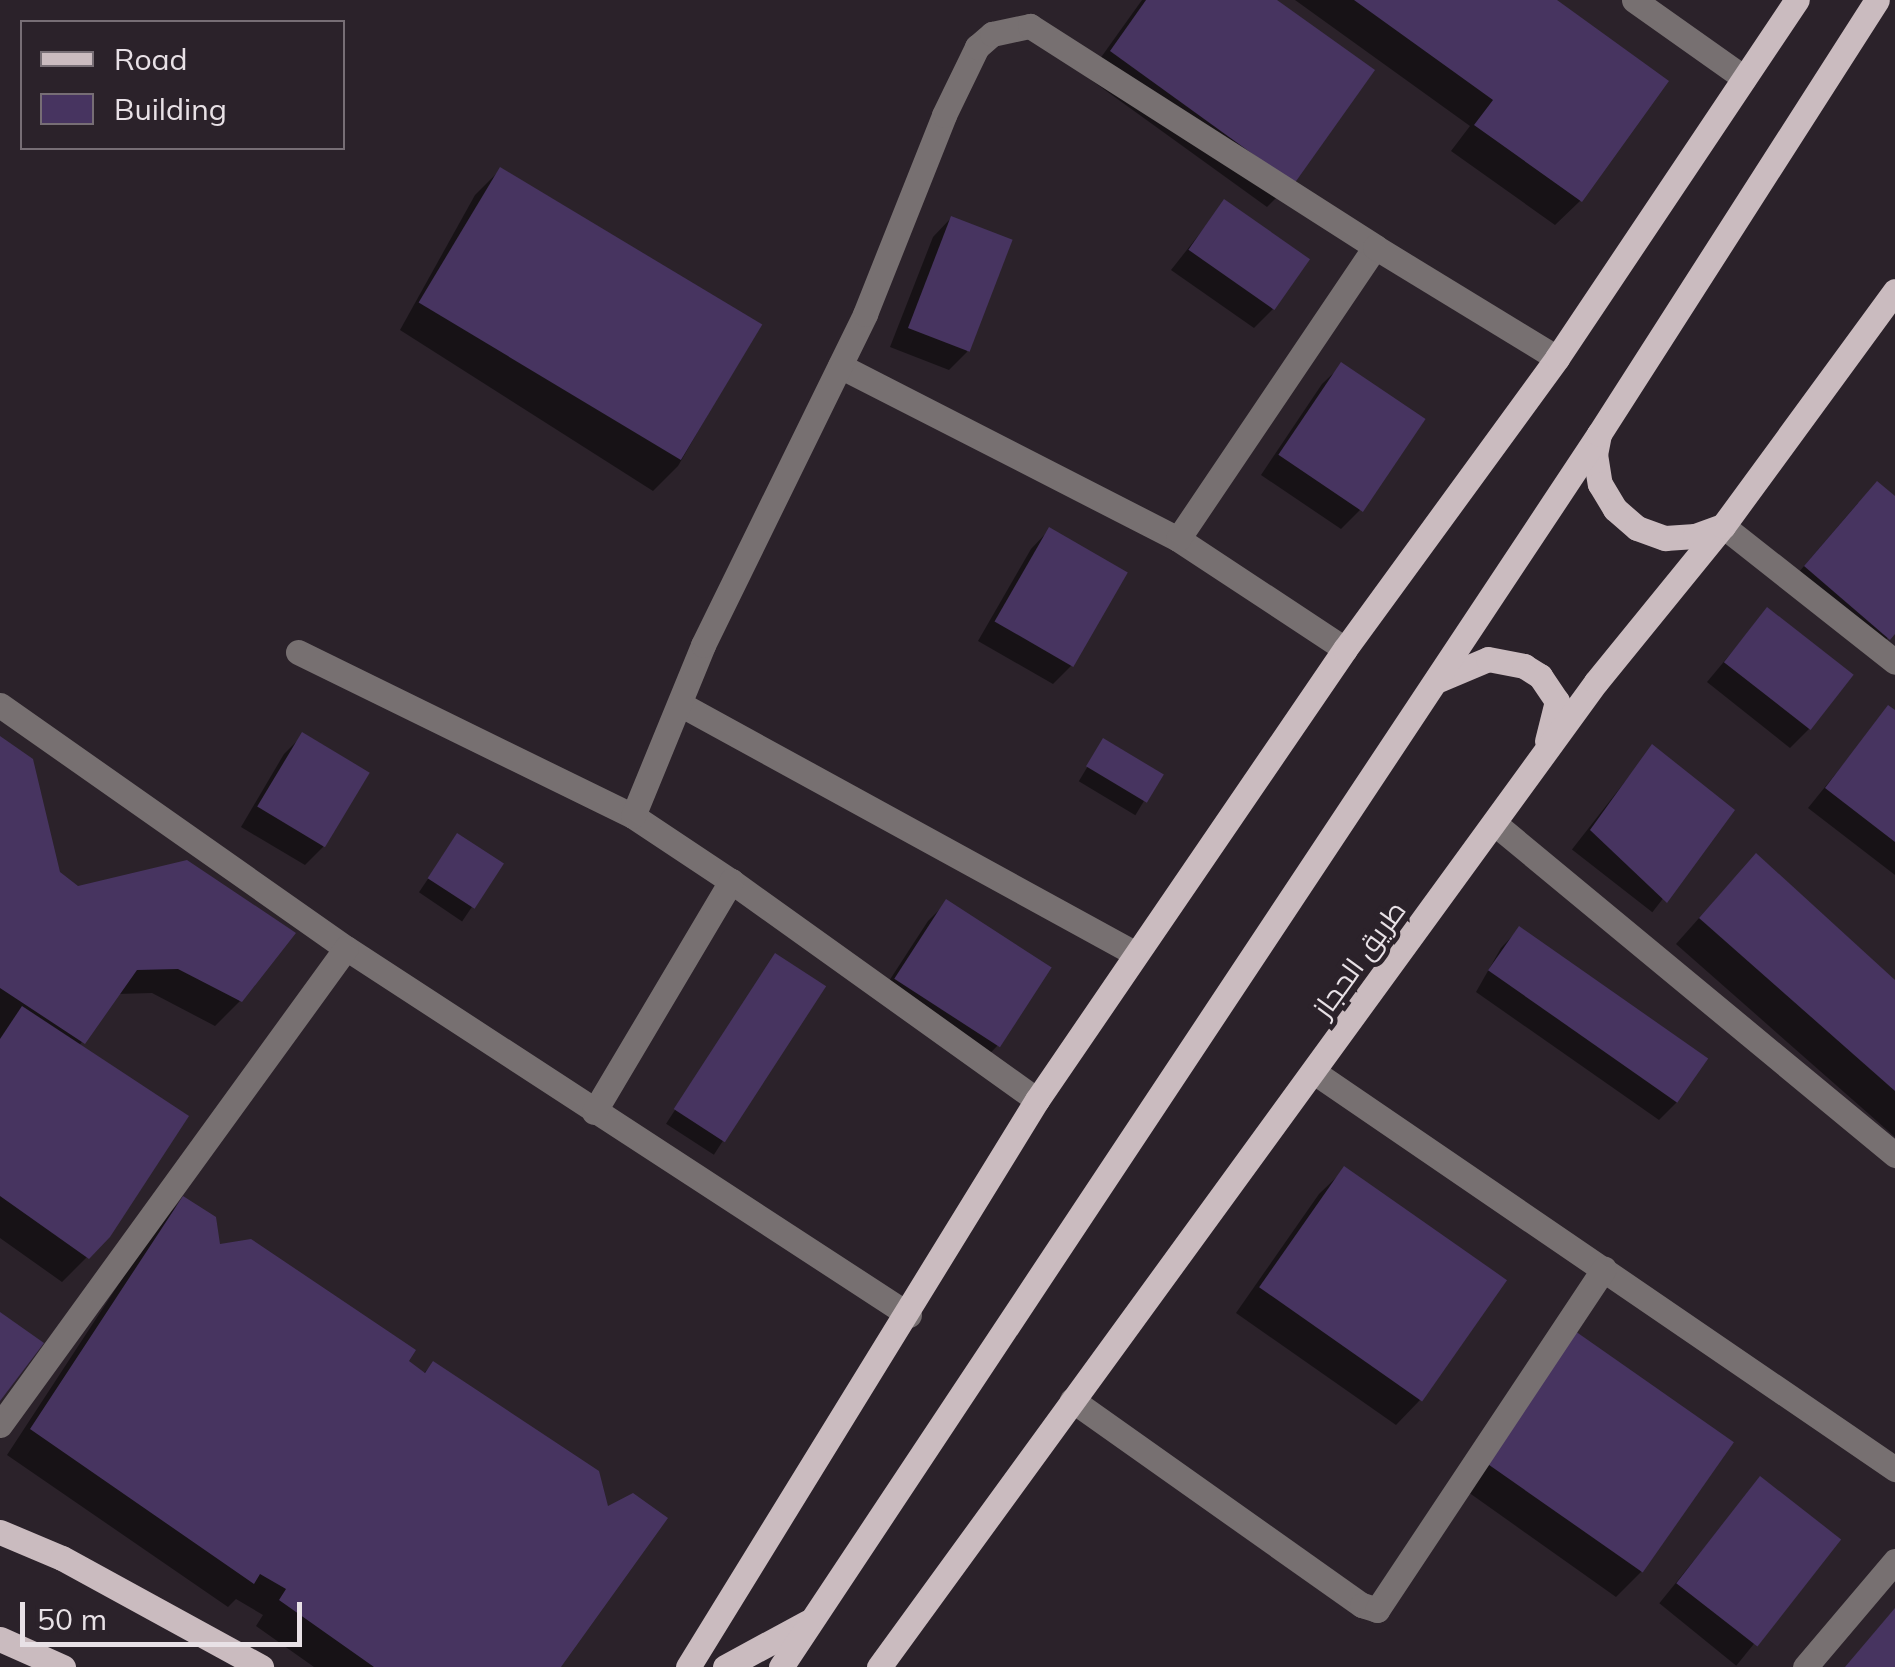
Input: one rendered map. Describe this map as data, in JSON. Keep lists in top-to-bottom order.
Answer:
{
  "streets": {
    "main road": ["طريق الحجاز"]
  },
  "legend": ["Road", "Building"],
  "scale_bar": "50 m"
}
